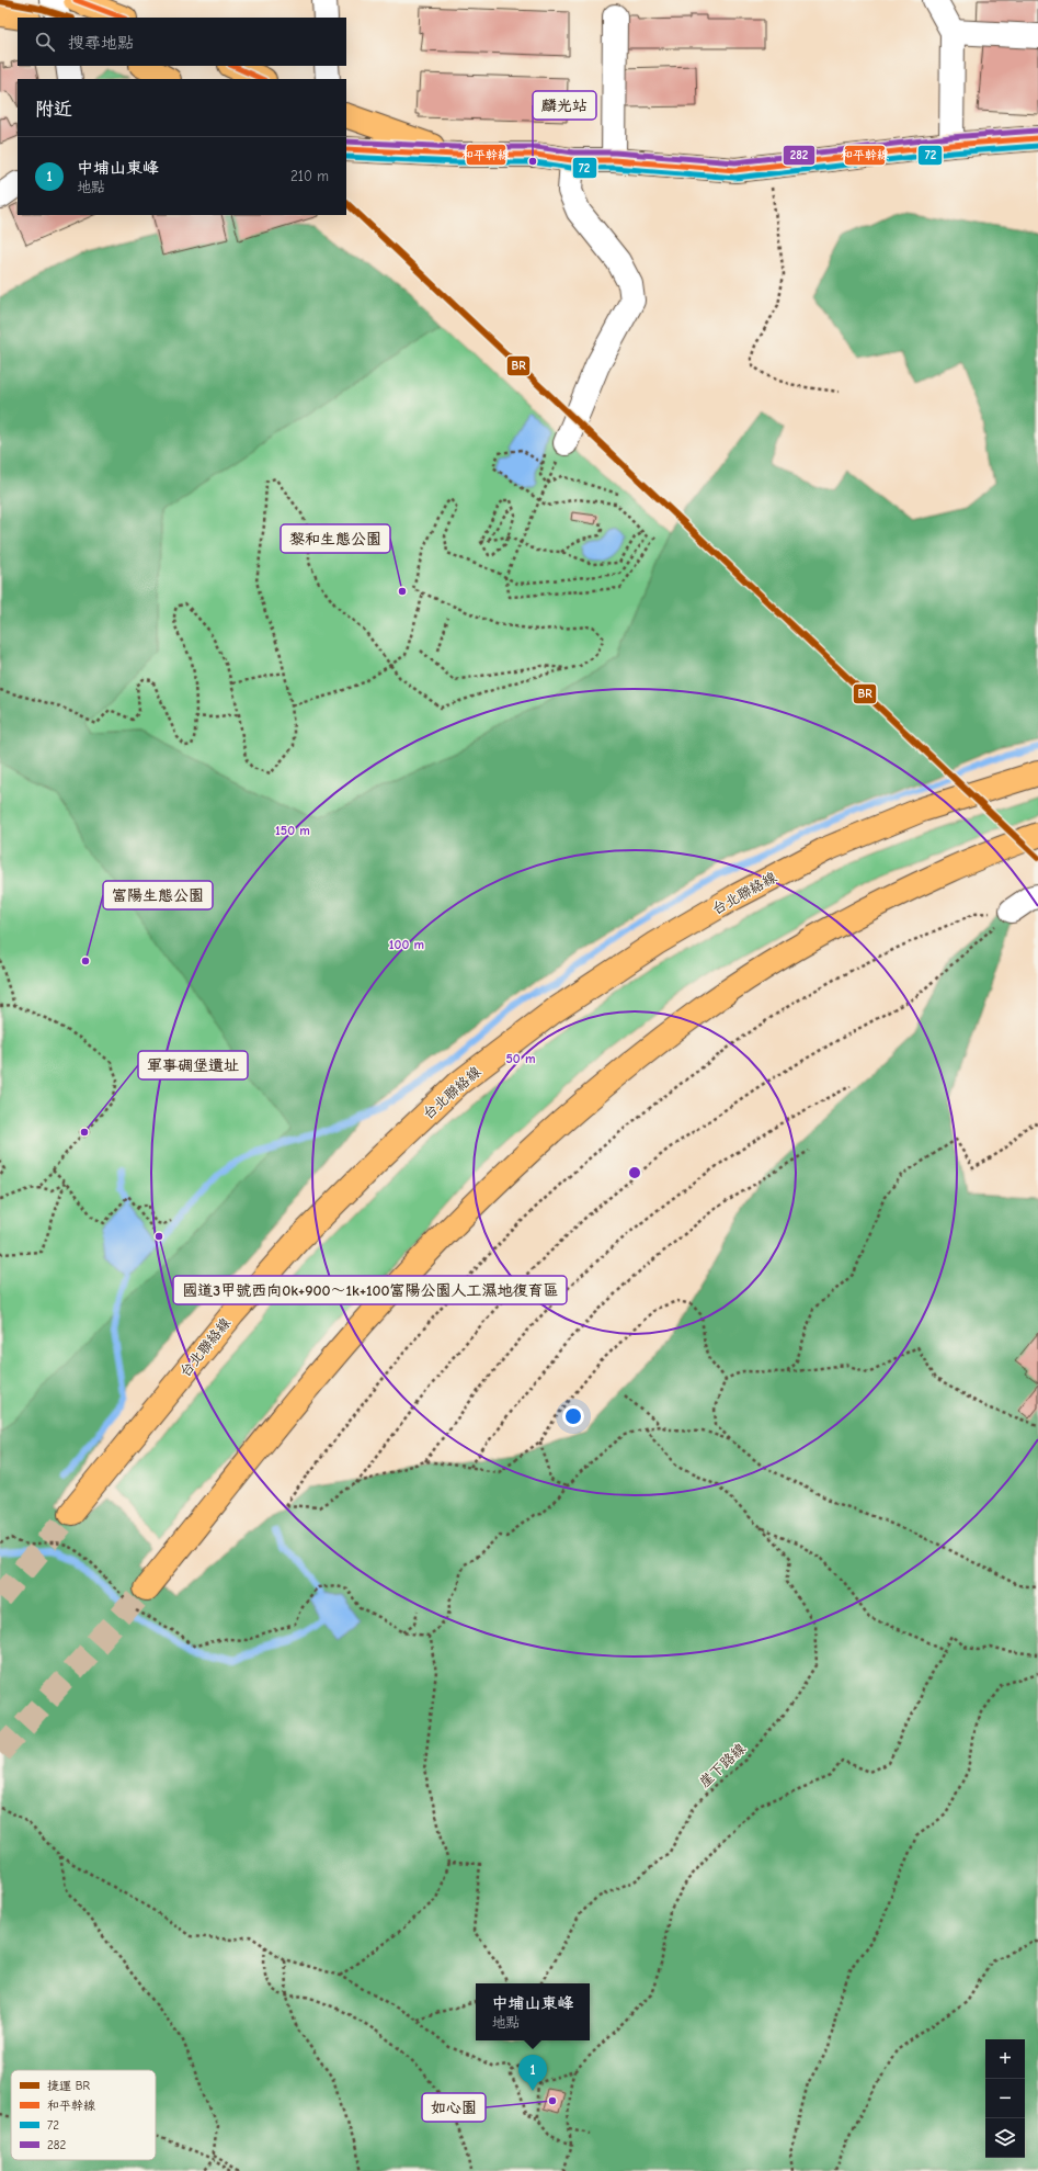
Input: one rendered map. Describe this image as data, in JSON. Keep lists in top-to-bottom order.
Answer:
{
  "streets": {
    "main road": ["台北聯絡線"],
    "path": ["崖下路線"]
  },
  "places": [
    "麟光站",
    "黎和生態公園",
    "富陽生態公園",
    "軍事碉堡遺址",
    "國道3甲號西向0k+900～1k+100富陽公園人工濕地復育區",
    "如心園"
  ],
  "lines": [
    "transit line 和平幹線",
    "metro line BR",
    "transit line 282",
    "transit line 72"
  ],
  "legend": [
    "捷運 BR",
    "和平幹線",
    "72",
    "282"
  ],
  "page": {
    "search": "搜尋地點",
    "heading": "附近",
    "list": [
      {
        "mark": "1",
        "name": "中埔山東峰",
        "note": "地點",
        "value": "210 m"
      }
    ],
    "popup": ["中埔山東峰", "地點"],
    "map_buttons": ["+", "−"],
    "pins": "1"
  },
  "rings": ["150 m", "100 m", "50 m"]
}
